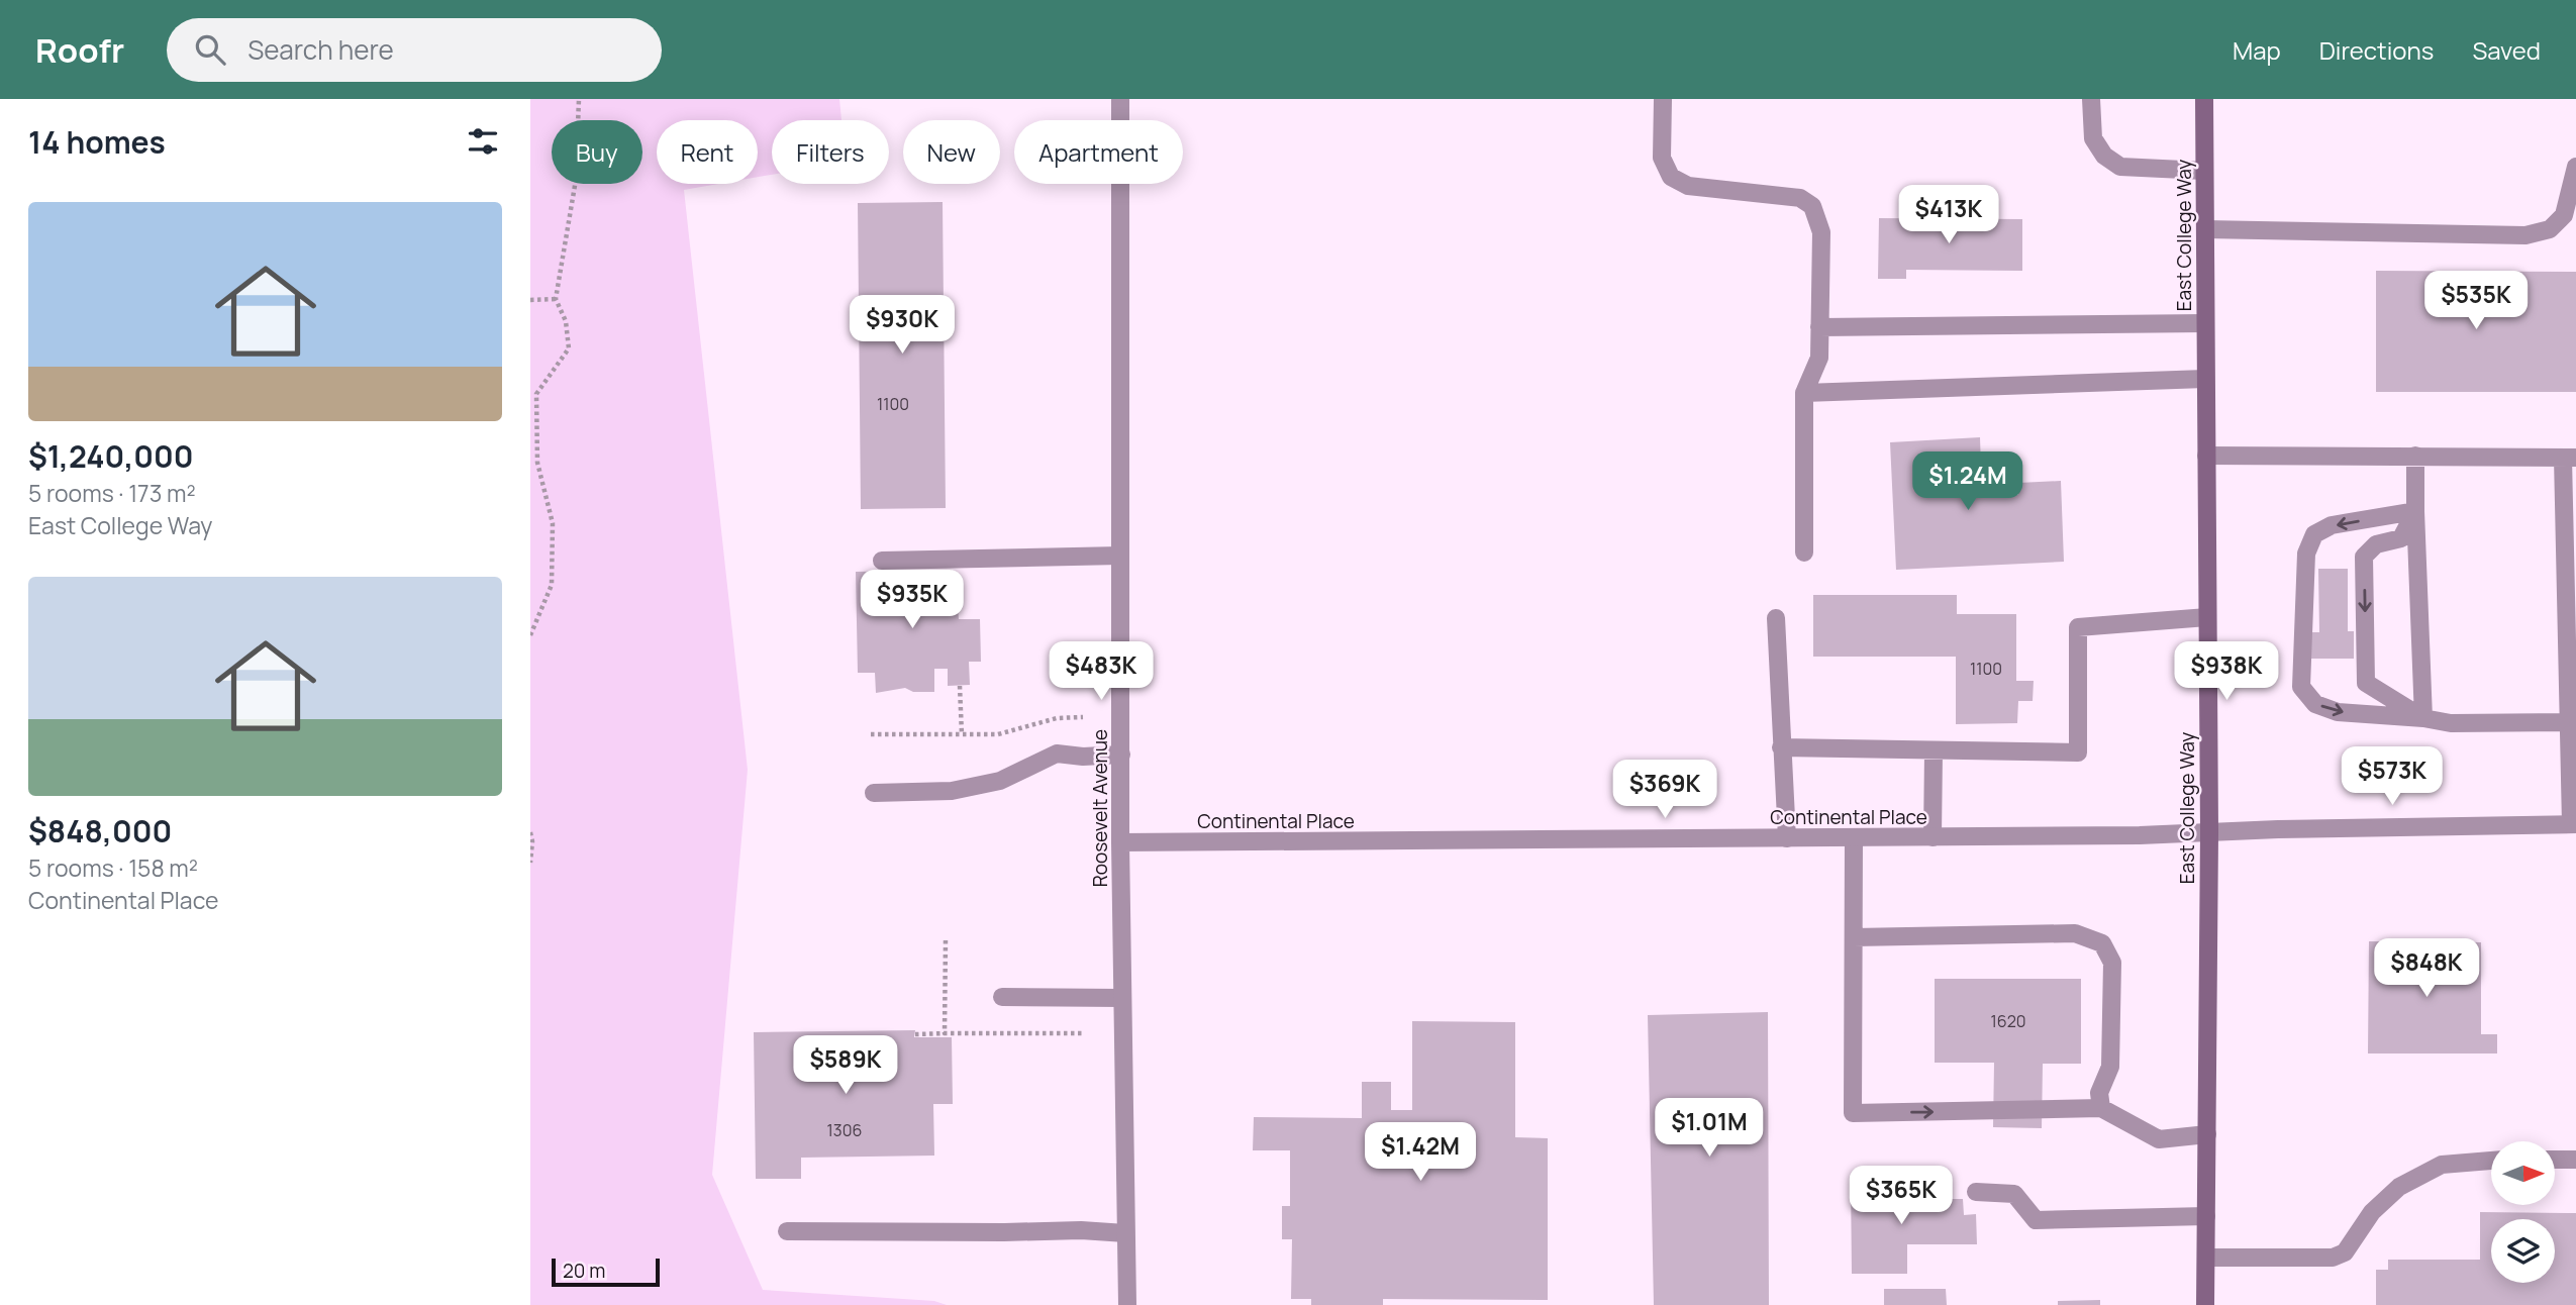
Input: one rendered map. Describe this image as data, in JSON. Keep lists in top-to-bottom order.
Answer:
{
  "streets": {
    "main road": ["East College Way"],
    "street": ["Roosevelt Avenue", "Continental Place"]
  },
  "crossings": [
    ["East College Way", "Continental Place"],
    ["Roosevelt Avenue", "Continental Place"]
  ],
  "house_numbers": [
    "1100",
    "1100",
    "1620",
    "1306"
  ],
  "scale_bar": "20 m",
  "north": "right",
  "page": {
    "header": "Roofr",
    "search": "Search here",
    "nav": ["Map", "Directions", "Saved"],
    "heading": "14 homes",
    "chip": [
      "Buy",
      "Rent",
      "Filters",
      "New",
      "Apartment"
    ],
    "list": [
      {
        "name": "$1,240,000",
        "note": "5 rooms · 173 m² · East College Way"
      },
      {
        "name": "$848,000",
        "note": "5 rooms · 158 m² · Continental Place"
      }
    ],
    "price": [
      "$413K",
      "$535K",
      "$930K",
      "$1.24M",
      "$935K",
      "$483K",
      "$938K",
      "$573K",
      "$369K",
      "$848K",
      "$589K",
      "$1.01M",
      "$1.42M",
      "$365K"
    ],
    "scale": "20 m"
  }
}
